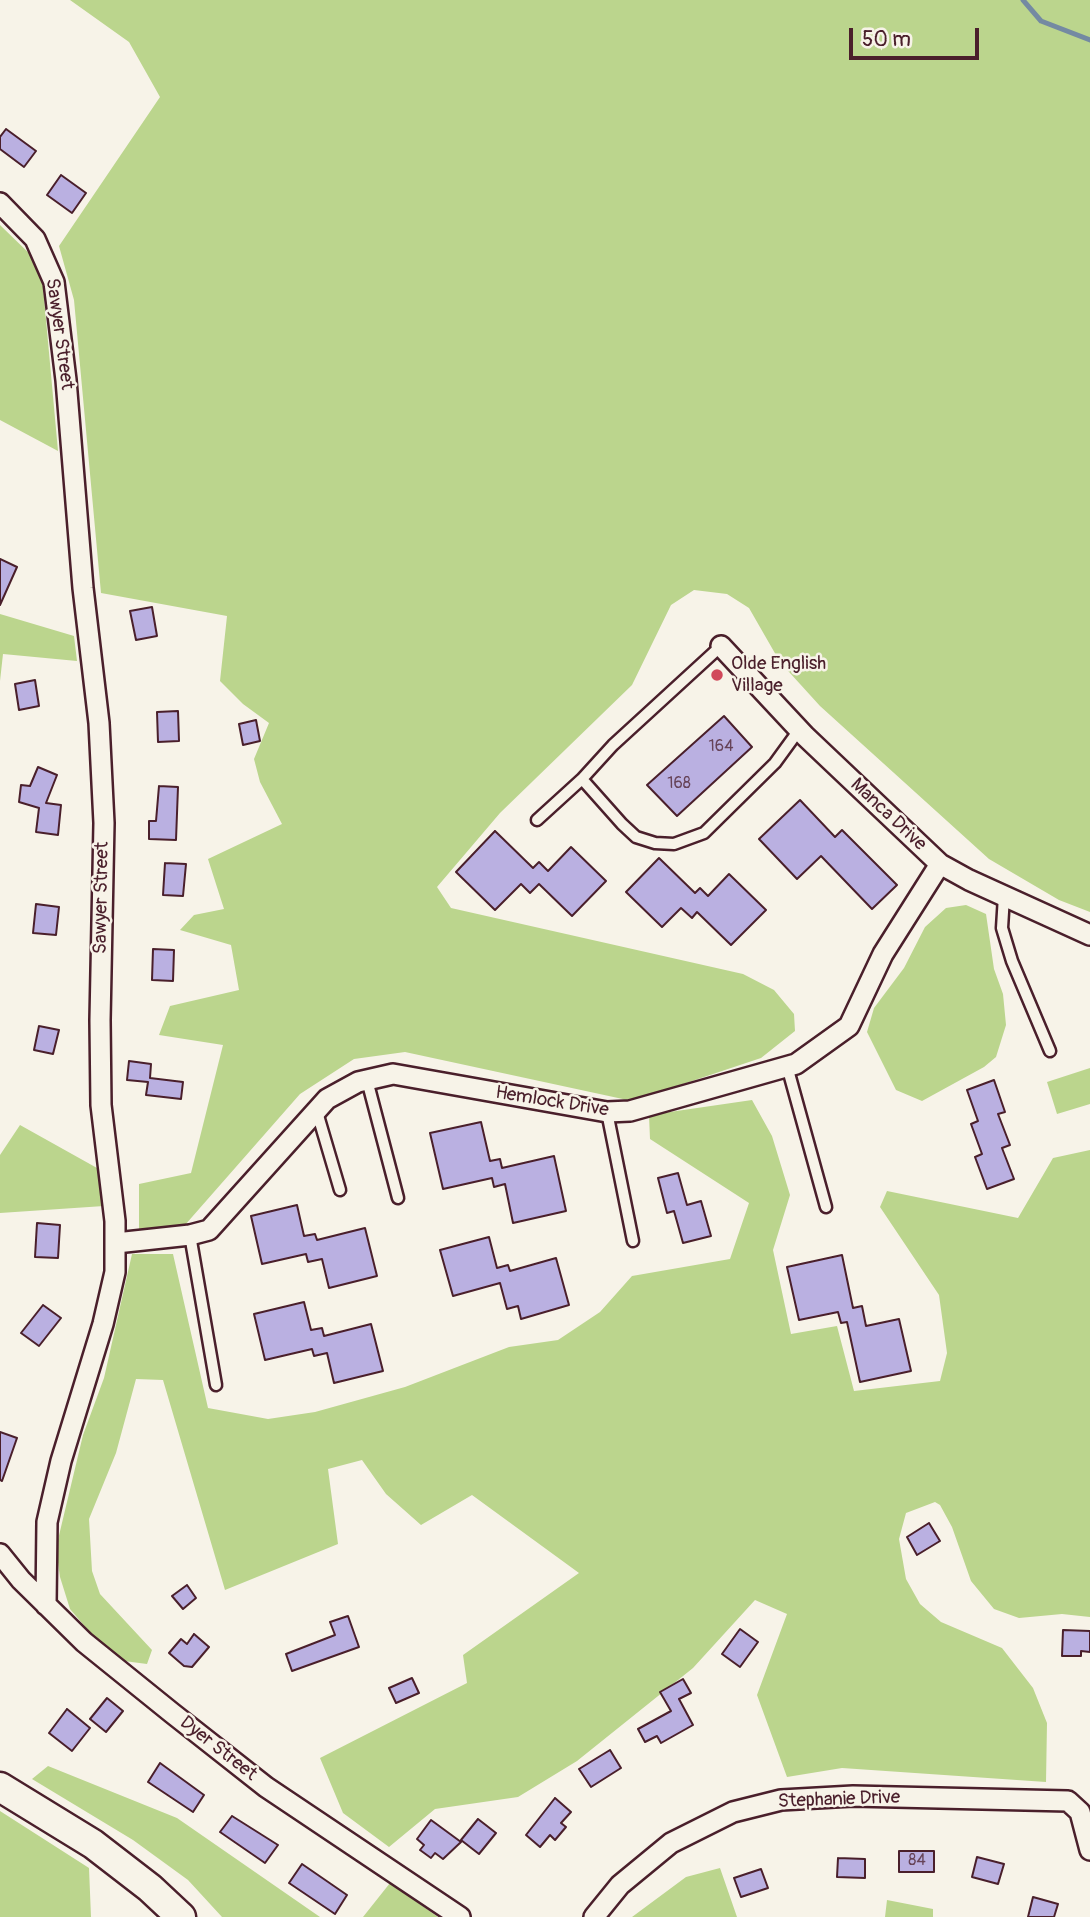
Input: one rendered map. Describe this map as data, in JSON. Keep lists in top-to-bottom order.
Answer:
{
  "streets": {
    "street": [
      "Sawyer Street",
      "Manca Drive",
      "Hemlock Drive",
      "Dyer Street",
      "Stephanie Drive"
    ]
  },
  "crossings": [
    ["Sawyer Street", "Hemlock Drive"],
    ["Sawyer Street", "Dyer Street"],
    ["Manca Drive", "Hemlock Drive"]
  ],
  "places": ["Olde English Village"],
  "house_numbers": ["164", "168", "84"],
  "scale_bar": "50 m"
}
